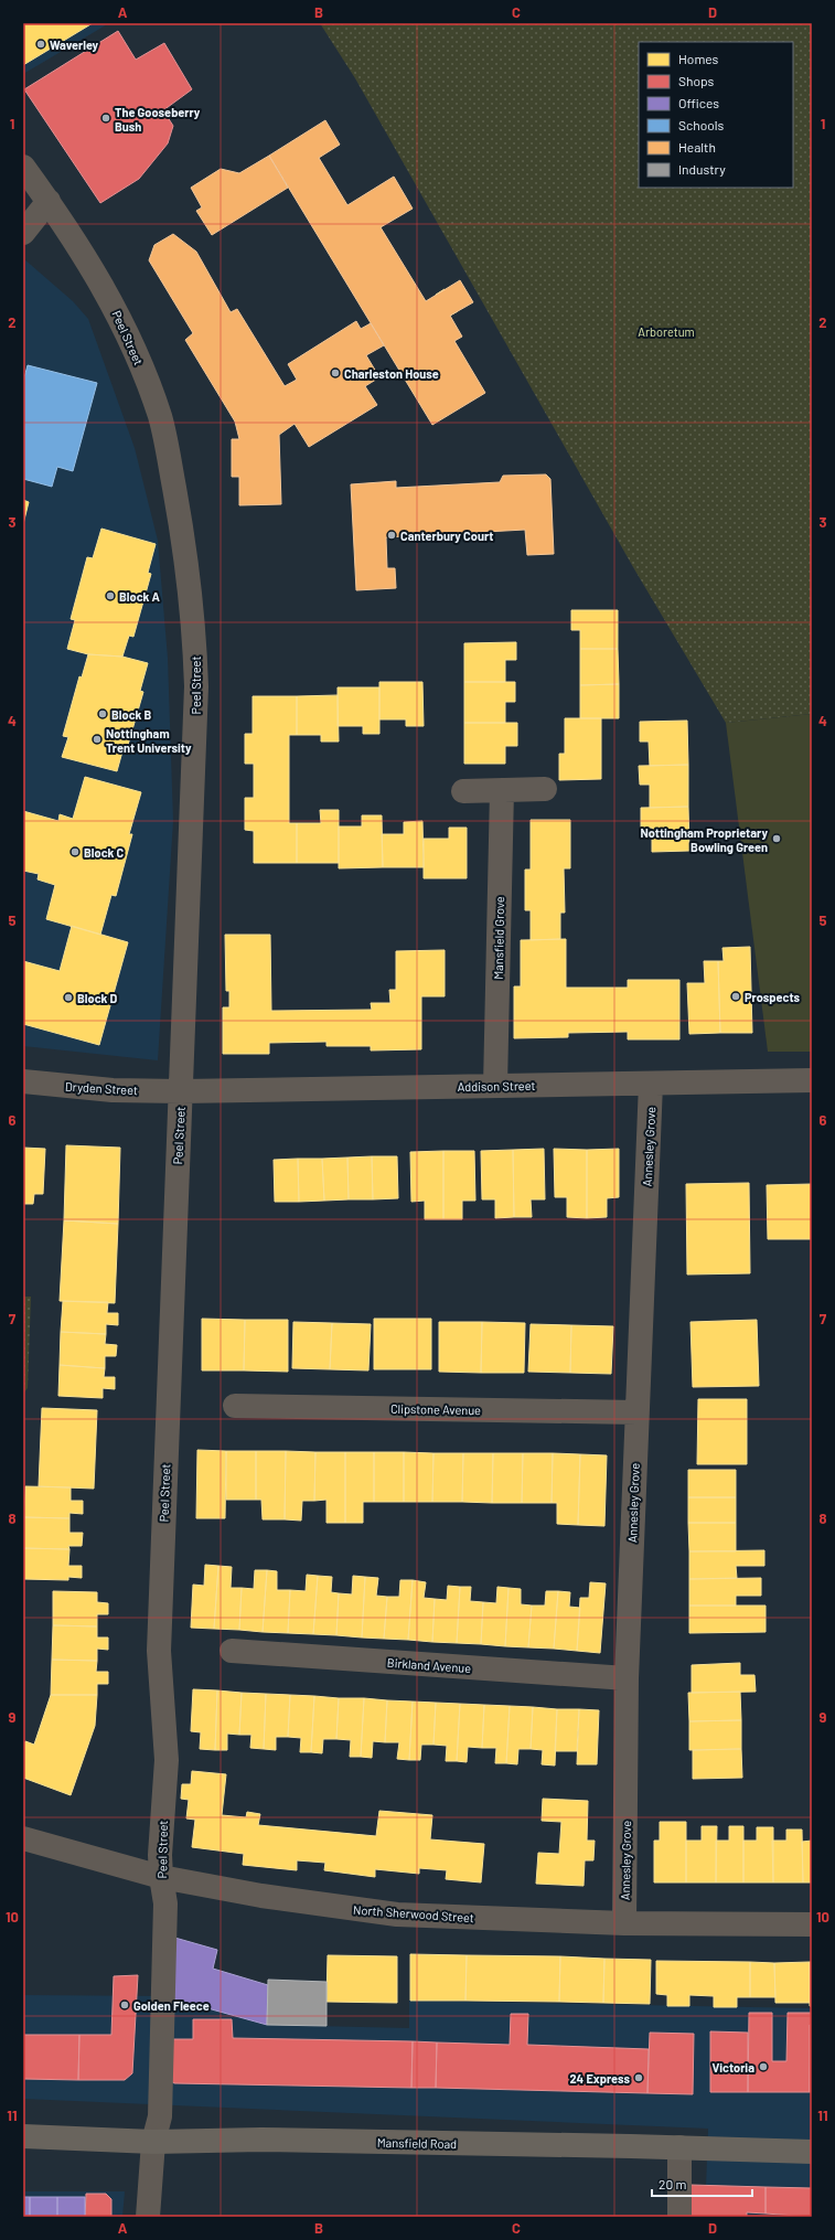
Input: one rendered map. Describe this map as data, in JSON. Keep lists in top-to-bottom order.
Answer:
{
  "streets": {
    "main road": ["Mansfield Road"],
    "street": [
      "Peel Street",
      "Mansfield Grove",
      "Addison Street",
      "Dryden Street",
      "Annesley Grove",
      "Clipstone Avenue",
      "Birkland Avenue",
      "North Sherwood Street"
    ]
  },
  "crossings": [
    ["Peel Street", "Addison Street"],
    ["Peel Street", "Dryden Street"],
    ["Peel Street", "North Sherwood Street"],
    ["Peel Street", "Mansfield Road"],
    ["Mansfield Grove", "Addison Street"],
    ["Addison Street", "Dryden Street"],
    ["Addison Street", "Annesley Grove"],
    ["Annesley Grove", "Clipstone Avenue"],
    ["Annesley Grove", "Birkland Avenue"],
    ["Annesley Grove", "North Sherwood Street"]
  ],
  "parks": ["Arboretum"],
  "places": [
    "Waverley",
    "The Gooseberry Bush",
    "Charleston House",
    "Canterbury Court",
    "Block A",
    "Block B",
    "Nottingham Trent University",
    "Nottingham Proprietary Bowling Green",
    "Block C",
    "Prospects",
    "Block D",
    "Golden Fleece",
    "Victoria",
    "24 Express"
  ],
  "legend": [
    "Homes",
    "Shops",
    "Offices",
    "Schools",
    "Health",
    "Industry"
  ],
  "scale_bar": "20 m",
  "grid": {
    "columns": [
      "A",
      "B",
      "C",
      "D"
    ],
    "rows": [
      "1",
      "2",
      "3",
      "4",
      "5",
      "6",
      "7",
      "8",
      "9",
      "10",
      "11"
    ]
  }
}
